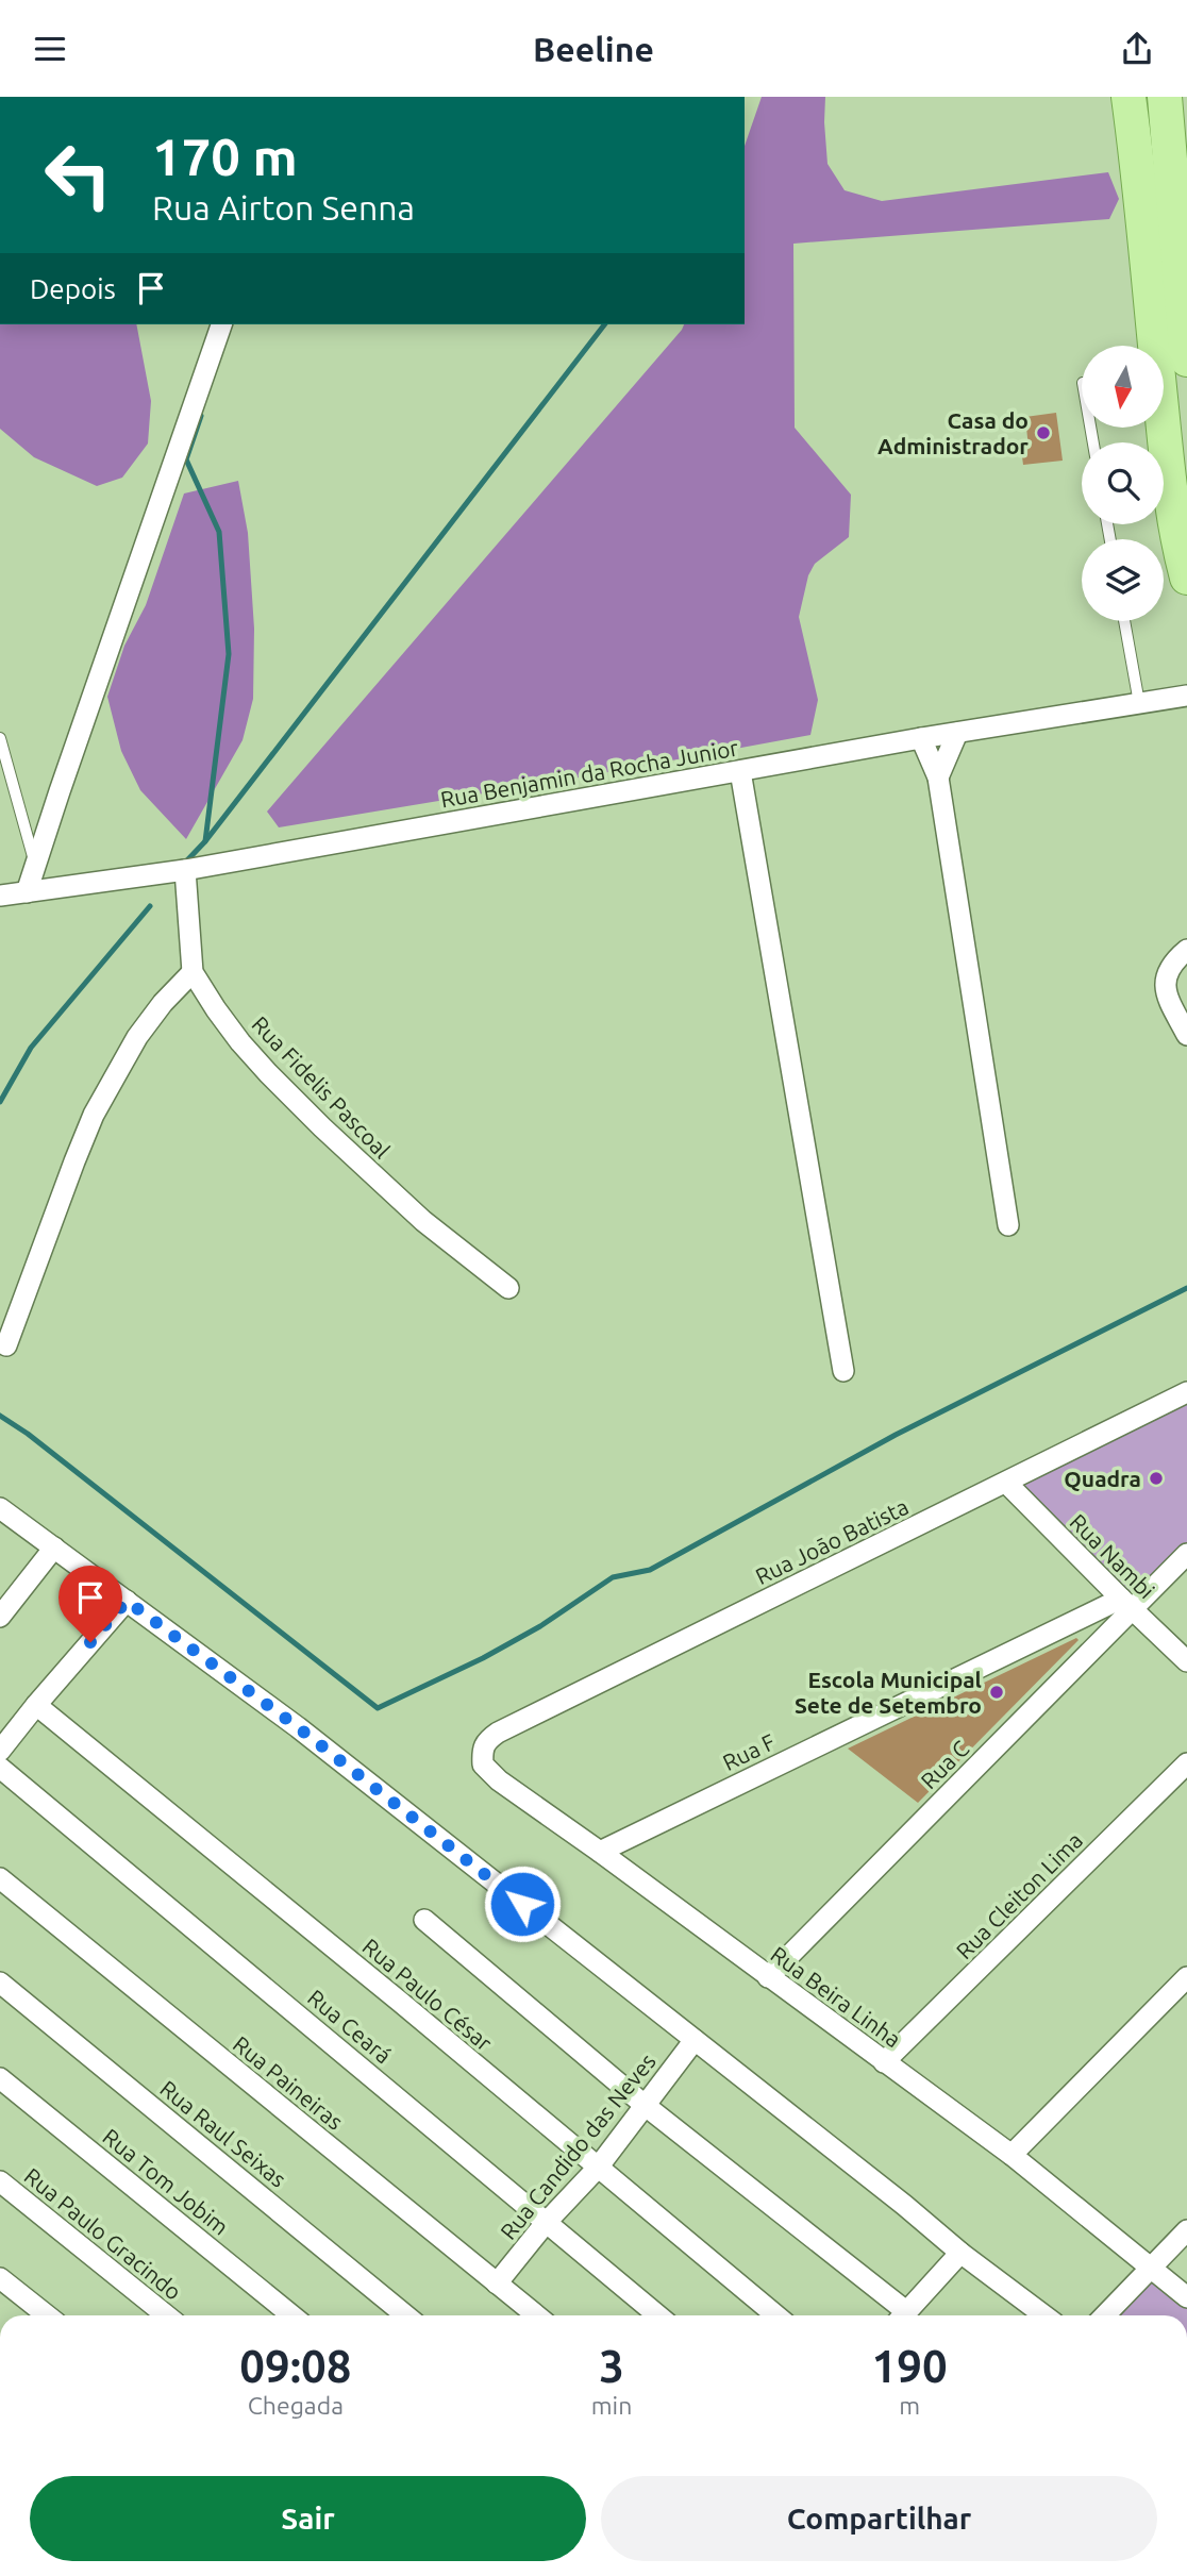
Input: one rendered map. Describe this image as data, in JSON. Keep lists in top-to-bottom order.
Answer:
{
  "streets": {
    "street": [
      "Rua Benjamin da Rocha Junior",
      "Rua Fidelis Pascoal",
      "Rua Joāo Batista",
      "Rua Nambi",
      "Rua F",
      "Rua C",
      "Rua Cleiton Lima",
      "Rua Paulo César",
      "Rua Beira Linha",
      "Rua Ceará",
      "Rua Paineiras",
      "Rua Raul Seixas",
      "Rua Candido das Neves",
      "Rua Tom Jobim",
      "Rua Paulo Gracindo"
    ]
  },
  "crossings": [
    ["Rua Benjamin da Rocha Junior", "Rua Fidelis Pascoal"],
    ["Rua Joāo Batista", "Rua Nambi"],
    ["Rua Joāo Batista", "Rua Beira Linha"],
    ["Rua Nambi", "Rua F"],
    ["Rua Nambi", "Rua C"],
    ["Rua F", "Rua C"],
    ["Rua F", "Rua Beira Linha"],
    ["Rua C", "Rua Beira Linha"],
    ["Rua Cleiton Lima", "Rua Beira Linha"],
    ["Rua Paulo César", "Rua Candido das Neves"],
    ["Rua Ceará", "Rua Candido das Neves"],
    ["Rua Paineiras", "Rua Candido das Neves"]
  ],
  "places": ["Casa do Administrador", "Quadra", "Escola Municipal Sete de Setembro"],
  "north": "bottom",
  "page": {
    "header": "Beeline",
    "turn": ["170 m", "Rua Airton Senna"],
    "then": "Depois",
    "eta": [
      "09:08",
      "Chegada",
      "3",
      "min",
      "190",
      "m"
    ],
    "buttons": ["Sair", "Compartilhar"]
  }
}
